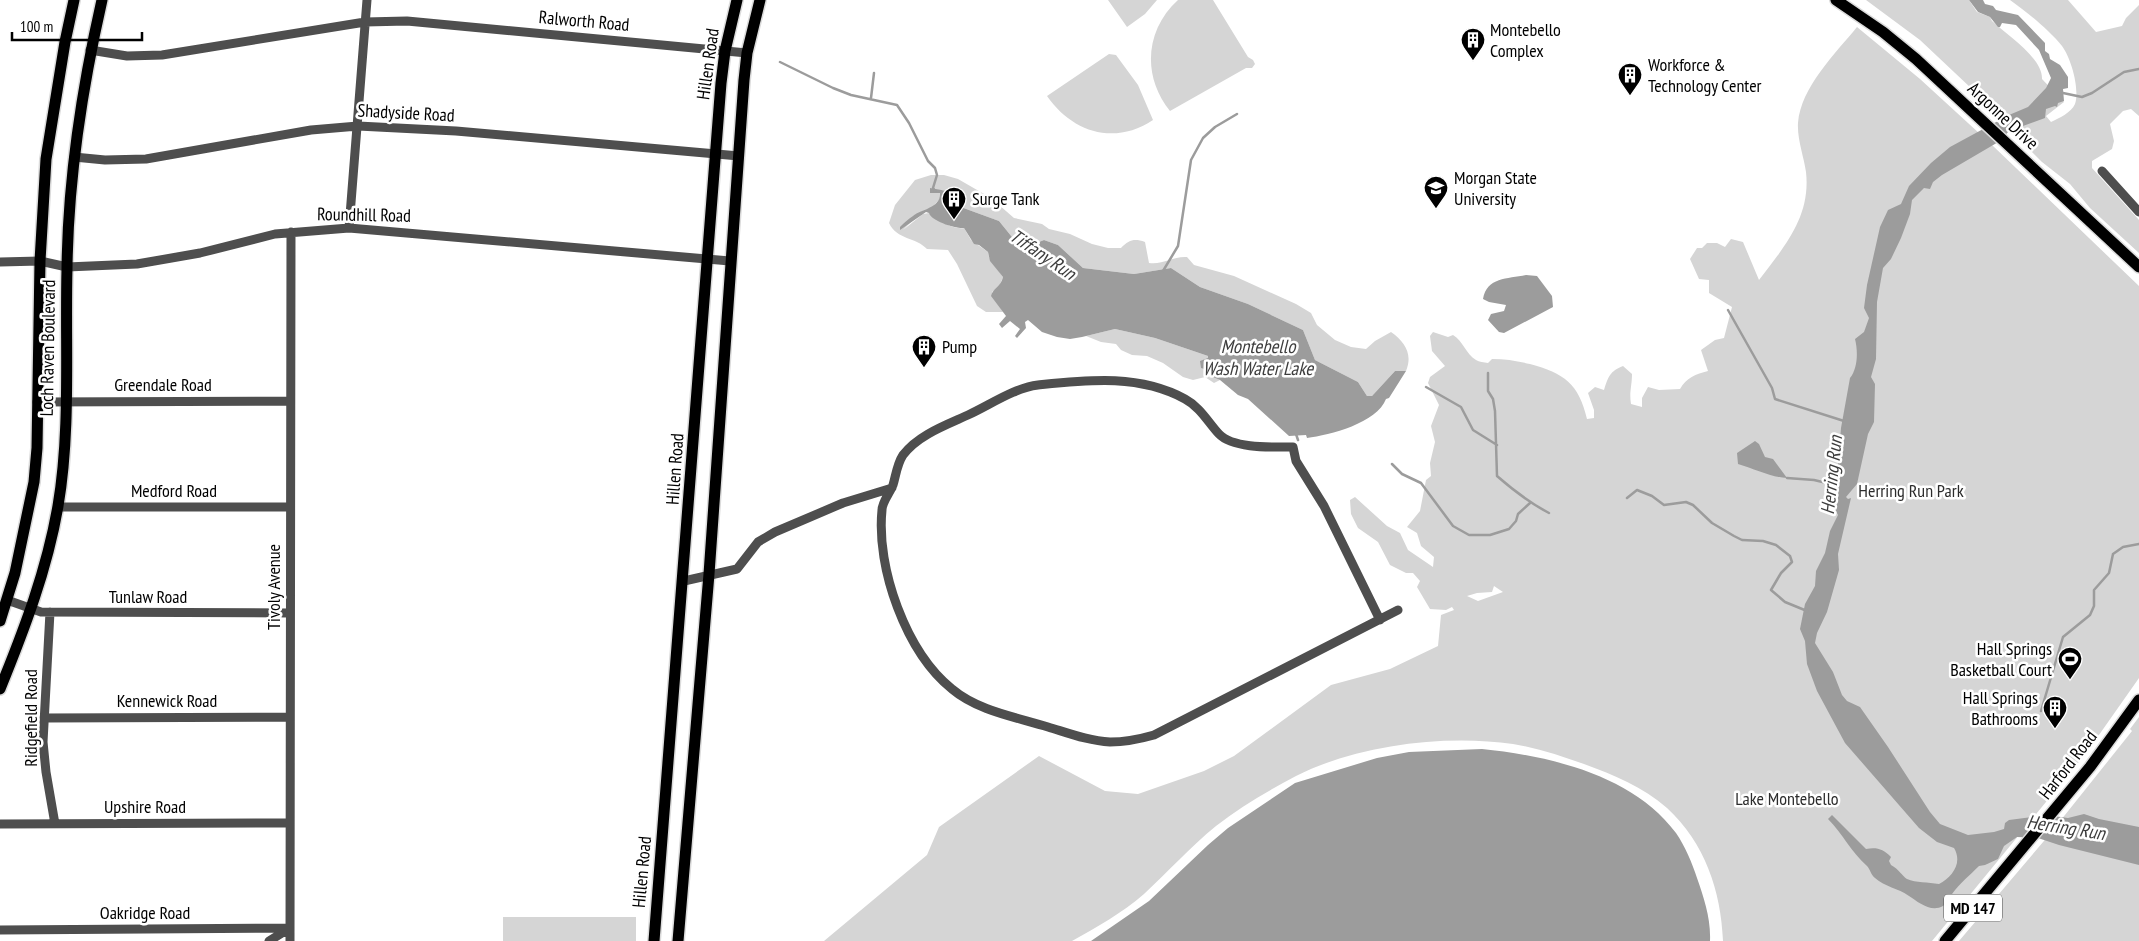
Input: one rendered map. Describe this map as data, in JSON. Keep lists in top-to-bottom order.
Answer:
{
  "streets": {
    "main road": [
      "Hillen Road",
      "Argonne Drive",
      "Loch Raven Boulevard",
      "Harford Road",
      "MD 147"
    ],
    "street": [
      "Ralworth Road",
      "Shadyside Road",
      "Roundhill Road",
      "Greendale Road",
      "Medford Road",
      "Tivoly Avenue",
      "Tunlaw Road",
      "Kennewick Road",
      "Ridgefield Road",
      "Upshire Road",
      "Oakridge Road"
    ]
  },
  "crossings": [
    ["Ralworth Road", "Hillen Road"],
    ["Ralworth Road", "Loch Raven Boulevard"],
    ["Hillen Road", "Shadyside Road"],
    ["Hillen Road", "Roundhill Road"],
    ["Shadyside Road", "Loch Raven Boulevard"],
    ["Roundhill Road", "Loch Raven Boulevard"],
    ["Roundhill Road", "Tivoly Avenue"],
    ["Loch Raven Boulevard", "Greendale Road"],
    ["Loch Raven Boulevard", "Medford Road"],
    ["Loch Raven Boulevard", "Tunlaw Road"],
    ["Greendale Road", "Tivoly Avenue"],
    ["Medford Road", "Tivoly Avenue"],
    ["Tivoly Avenue", "Tunlaw Road"],
    ["Tivoly Avenue", "Kennewick Road"],
    ["Tivoly Avenue", "Upshire Road"],
    ["Tivoly Avenue", "Oakridge Road"],
    ["Tunlaw Road", "Ridgefield Road"],
    ["Kennewick Road", "Ridgefield Road"],
    ["Ridgefield Road", "Upshire Road"]
  ],
  "water": ["Tiffany Run", "Montebello Wash Water Lake", "Herring Run"],
  "parks": ["Herring Run Park", "Lake Montebello"],
  "places": {
    "building": [
      "Montebello Complex",
      "Workforce & Technology Center",
      "Surge Tank",
      "Pump",
      "Hall Springs Bathrooms"
    ],
    "school or university": ["Morgan State University"],
    "sports": ["Hall Springs Basketball Court"]
  },
  "scale_bar": "100 m"
}
